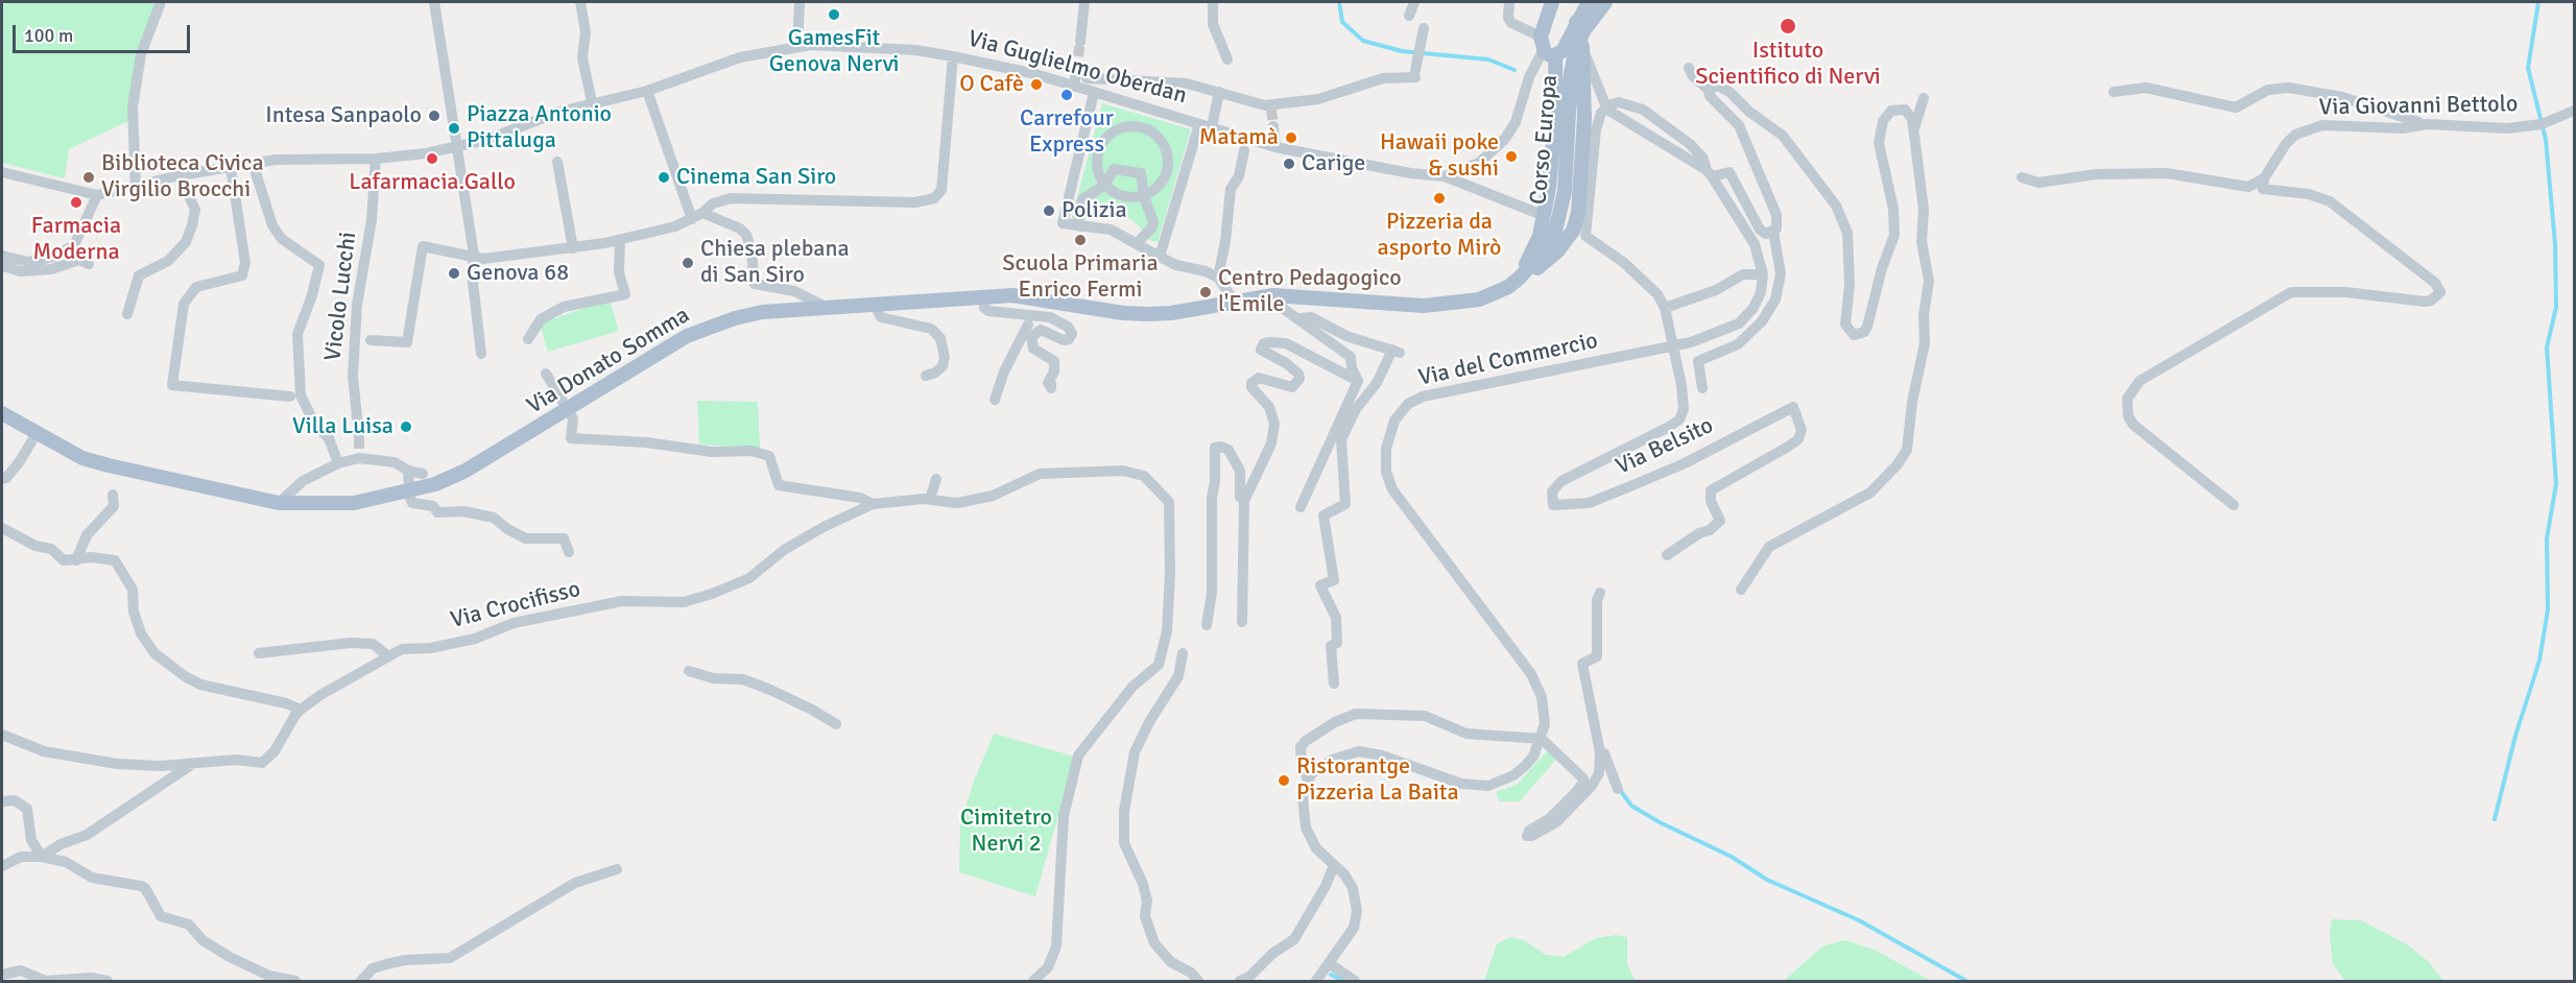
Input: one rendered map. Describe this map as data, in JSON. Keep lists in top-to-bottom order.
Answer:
{
  "streets": {
    "main road": ["Via Guglielmo Oberdan", "Corso Europa", "Via Donato Somma"],
    "street": [
      "Via Giovanni Bettolo",
      "Vicolo Lucchi",
      "Via del Commercio",
      "Via Belsito",
      "Via Crocifisso"
    ]
  },
  "crossings": [
    ["Corso Europa", "Via Donato Somma"],
    ["Via del Commercio", "Via Belsito"]
  ],
  "parks": ["Cimitetro Nervi 2"],
  "places": [
    "GamesFit Genova Nervi",
    "Istituto Scientifico di Nervi",
    "O Cafè",
    "Carrefour Express",
    "Intesa Sanpaolo",
    "Piazza Antonio Pittaluga",
    "Matamà",
    "Hawaii poke & sushi",
    "Lafarmacia.Gallo",
    "Carige",
    "Biblioteca Civica Virgilio Brocchi",
    "Cinema San Siro",
    "Pizzeria da asporto Mirò",
    "Farmacia Moderna",
    "Polizia",
    "Scuola Primaria Enrico Fermi",
    "Chiesa plebana di San Siro",
    "Genova 68",
    "Centro Pedagogico l'Emile",
    "Villa Luisa",
    "Ristorantge Pizzeria La Baita"
  ],
  "scale_bar": "100 m"
}
